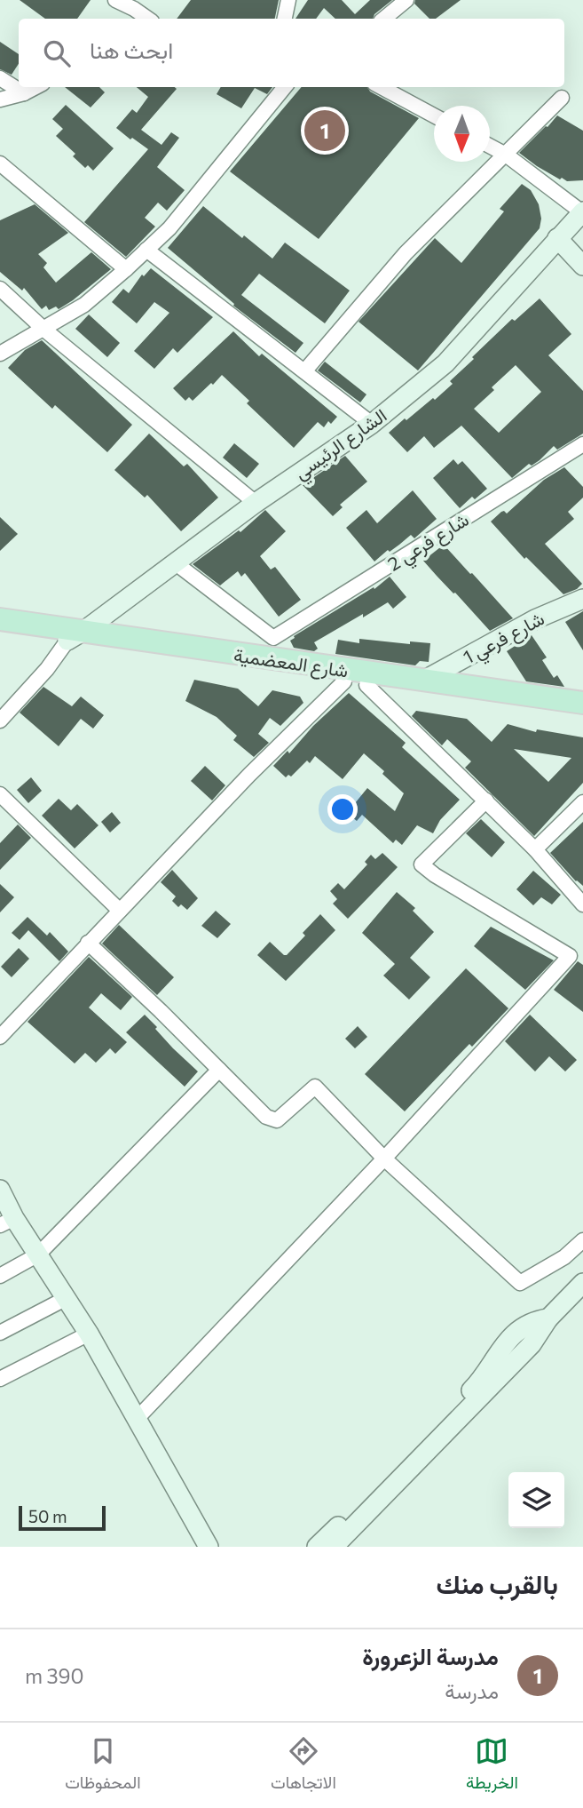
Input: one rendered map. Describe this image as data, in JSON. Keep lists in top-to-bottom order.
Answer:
{
  "streets": {
    "main road": ["الشارع الرئيسي", "شارع فرعي 1", "شارع المعضمية"],
    "street": ["شارع فرعي 2"]
  },
  "crossings": [
    ["الشارع الرئيسي", "شارع فرعي 2"],
    ["الشارع الرئيسي", "شارع المعضمية"],
    ["شارع فرعي 1", "شارع المعضمية"]
  ],
  "scale_bar": "50 m",
  "north": "bottom",
  "page": {
    "search": "ابحث هنا",
    "pins": "1",
    "scale": "50 m",
    "heading": "بالقرب منك",
    "list": [
      {
        "mark": "1",
        "name": "مدرسة الزعرورة",
        "note": "مدرسة",
        "value": "390 m"
      }
    ],
    "nav": ["الخريطة", "الاتجاهات", "المحفوظات"]
  }
}
